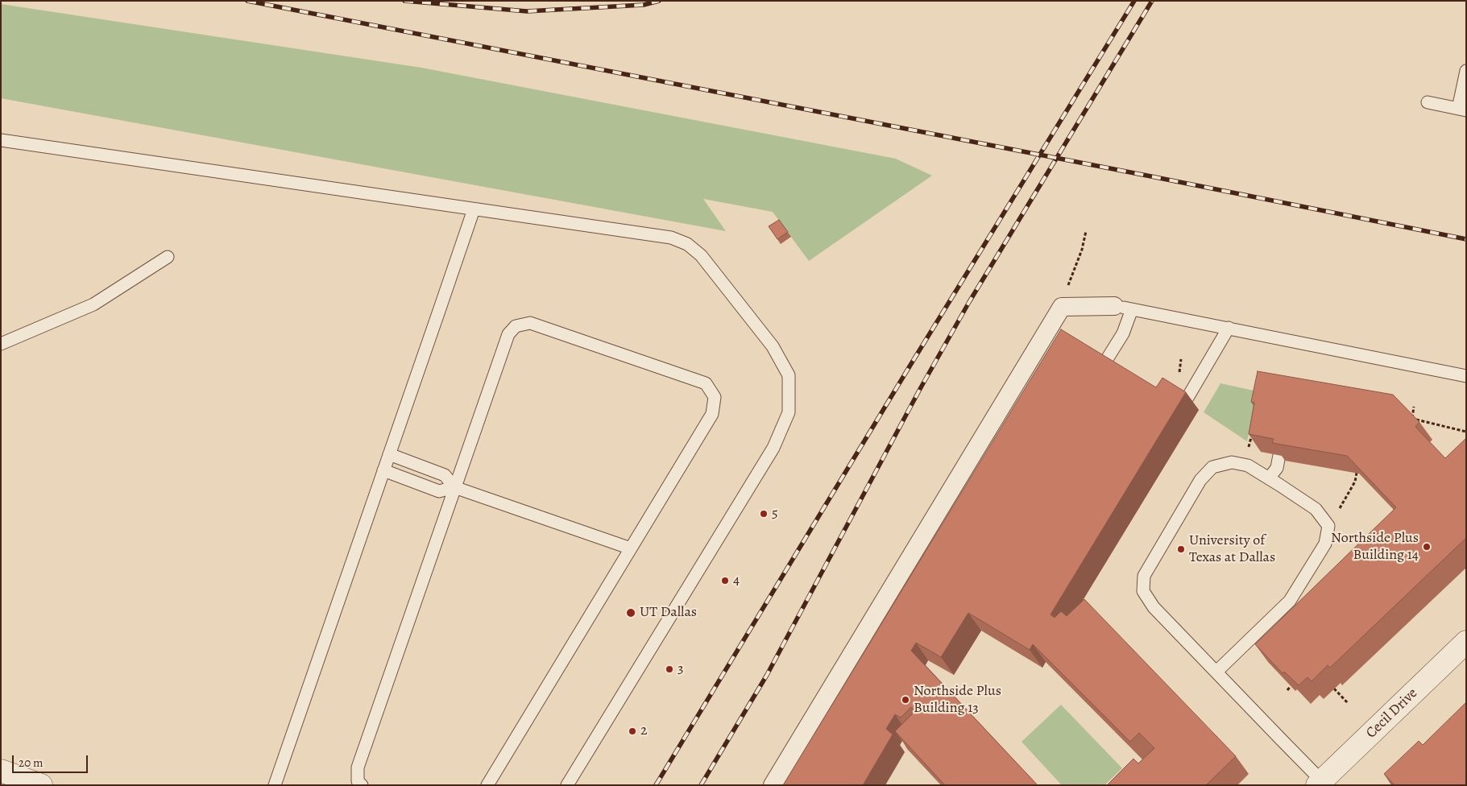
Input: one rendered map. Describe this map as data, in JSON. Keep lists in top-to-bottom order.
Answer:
{
  "streets": {
    "street": ["Cecil Drive"]
  },
  "places": [
    "5",
    "Northside Plus Building 14",
    "University of Texas at Dallas",
    "4",
    "UT Dallas",
    "3",
    "Northside Plus Building 13",
    "2"
  ],
  "scale_bar": "20 m"
}
